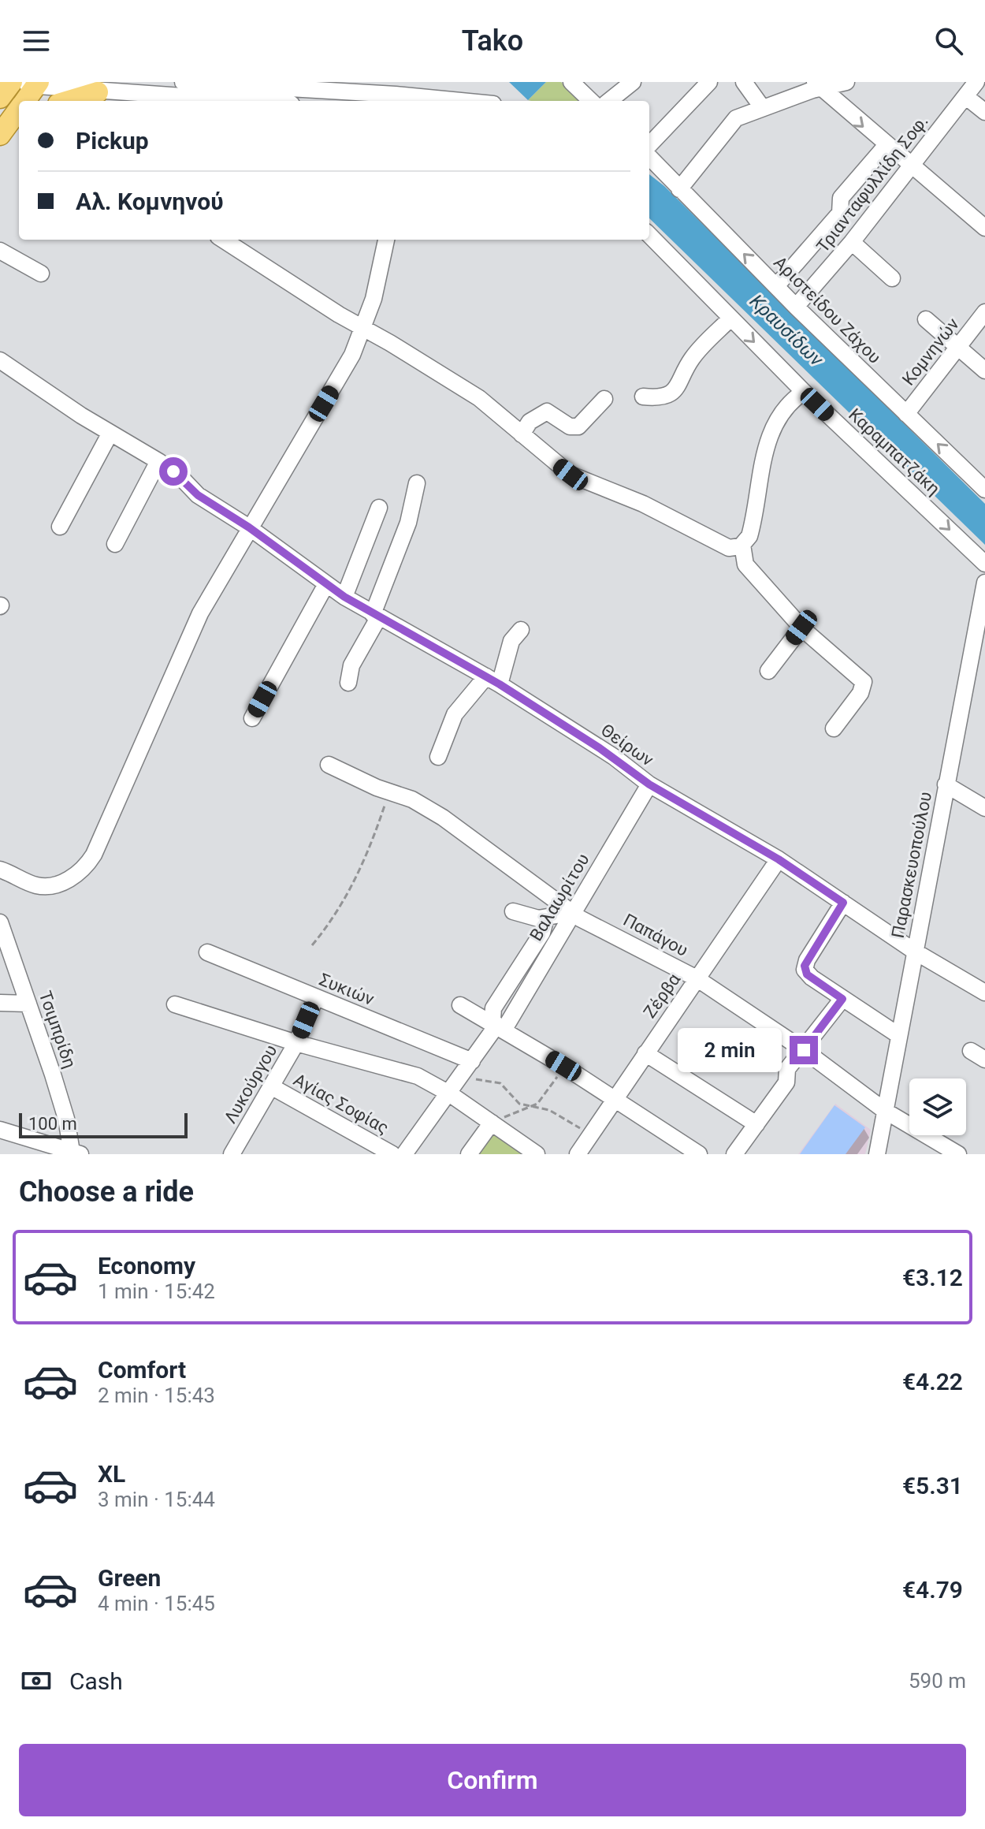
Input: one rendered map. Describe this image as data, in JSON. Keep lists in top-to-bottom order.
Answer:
{
  "streets": {
    "street": [
      "Τριανταφυλλίδη Σοφ.",
      "Αριστείδου Ζάχου",
      "Κομνηνών",
      "Καραμπατζάκη",
      "Θείρων",
      "Παρασκευοπούλου",
      "Βαλαωρίτου",
      "Παπάγου",
      "Συκιών",
      "Ζέρβα",
      "Τσιμπρίδη",
      "Λυκούργου",
      "Αγίας Σοφίας"
    ]
  },
  "crossings": [
    ["Τριανταφυλλίδη Σοφ.", "Αριστείδου Ζάχου"],
    ["Αριστείδου Ζάχου", "Κομνηνών"],
    ["Θείρων", "Παρασκευοπούλου"],
    ["Θείρων", "Βαλαωρίτου"],
    ["Θείρων", "Ζέρβα"],
    ["Παρασκευοπούλου", "Παπάγου"],
    ["Βαλαωρίτου", "Παπάγου"],
    ["Βαλαωρίτου", "Συκιών"],
    ["Παπάγου", "Ζέρβα"],
    ["Συκιών", "Λυκούργου"],
    ["Λυκούργου", "Αγίας Σοφίας"]
  ],
  "one_way": ["Αριστείδου Ζάχου"],
  "water": ["Κραυσίδων"],
  "scale_bar": "100 m",
  "page": {
    "header": "Tako",
    "banner": ["Pickup", "Αλ. Κομνηνού"],
    "bubble": "2 min",
    "scale": "100 m",
    "heading": "Choose a ride",
    "list": [
      {
        "name": "Economy",
        "note": "1 min · 15:42",
        "value": "€3.12"
      },
      {
        "name": "Comfort",
        "note": "2 min · 15:43",
        "value": "€4.22"
      },
      {
        "name": "XL",
        "note": "3 min · 15:44",
        "value": "€5.31"
      },
      {
        "name": "Green",
        "note": "4 min · 15:45",
        "value": "€4.79"
      }
    ],
    "pay": ["Cash", "590 m"],
    "buttons": "Confirm"
  }
}
